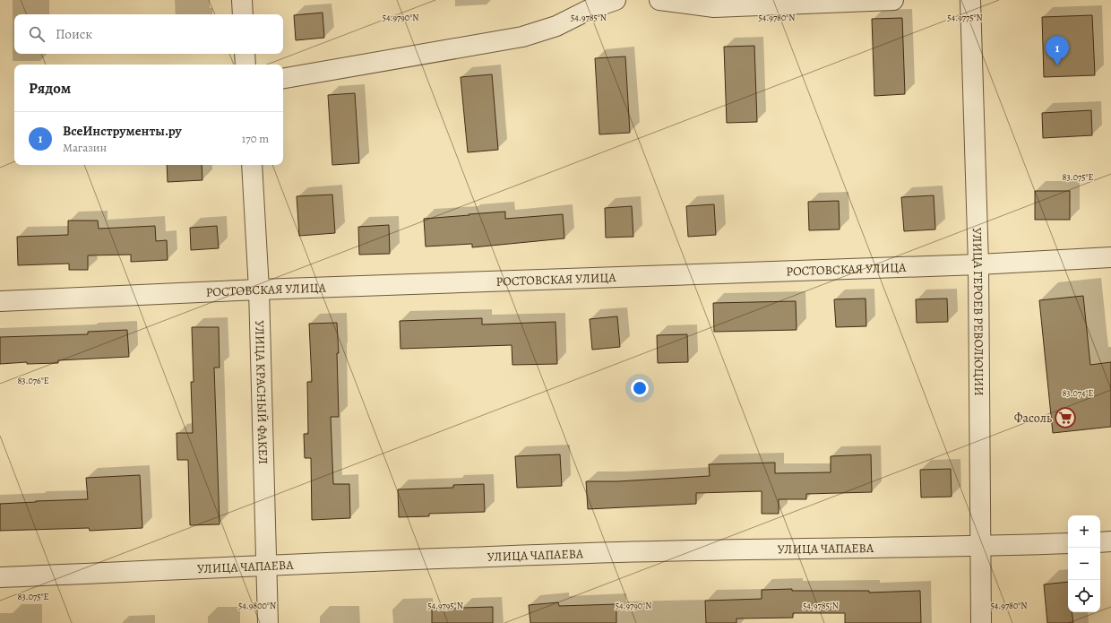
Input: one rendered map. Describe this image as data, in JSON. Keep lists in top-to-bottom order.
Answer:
{
  "streets": {
    "street": [
      "РОСТОВСКАЯ УЛИЦА",
      "УЛИЦА ГЕРОЕВ РЕВОЛЮЦИИ",
      "УЛИЦА КРАСНЫЙ ФАКЕЛ",
      "УЛИЦА ЧАПАЕВА"
    ]
  },
  "crossings": [
    ["РОСТОВСКАЯ УЛИЦА", "УЛИЦА ГЕРОЕВ РЕВОЛЮЦИИ"],
    ["РОСТОВСКАЯ УЛИЦА", "УЛИЦА КРАСНЫЙ ФАКЕЛ"],
    ["УЛИЦА ГЕРОЕВ РЕВОЛЮЦИИ", "УЛИЦА ЧАПАЕВА"],
    ["УЛИЦА КРАСНЫЙ ФАКЕЛ", "УЛИЦА ЧАПАЕВА"]
  ],
  "places": {
    "supermarket": ["Фасоль"]
  },
  "page": {
    "search": "Поиск",
    "pins": "1",
    "heading": "Рядом",
    "list": [
      {
        "mark": "1",
        "name": "ВсеИнструменты.ру",
        "note": "Магазин",
        "value": "170 m"
      }
    ],
    "map_buttons": ["+", "−"]
  },
  "coordinates": [
    "54.9790°N",
    "54.9785°N",
    "54.9780°N",
    "54.9775°N",
    "83.075°E",
    "83.076°E",
    "83.074°E",
    "54.9800°N",
    "54.9795°N"
  ]
}
